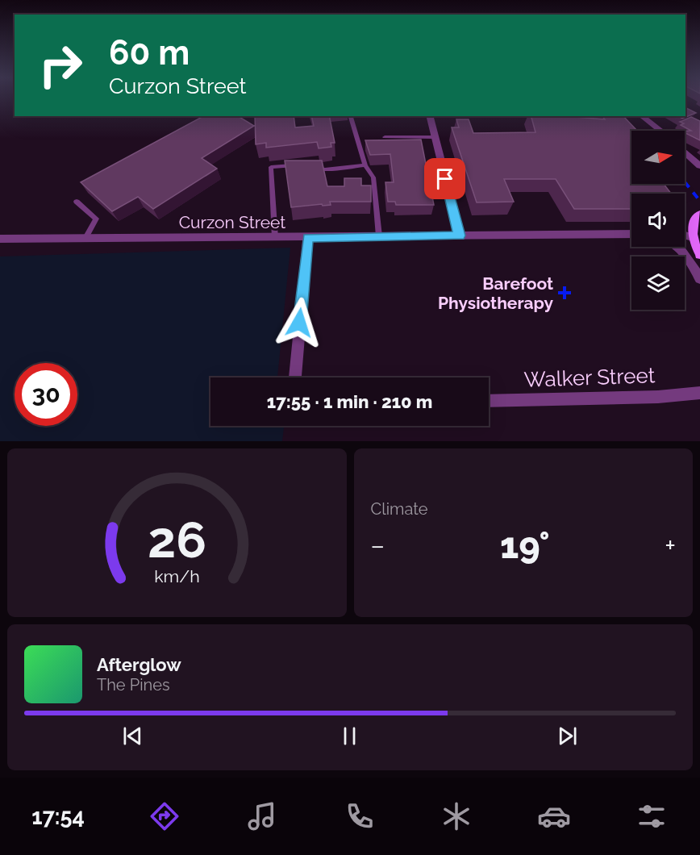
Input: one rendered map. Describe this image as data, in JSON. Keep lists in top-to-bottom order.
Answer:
{
  "streets": {
    "street": ["Curzon Street", "Walker Street"]
  },
  "places": {
    "health": ["Barefoot Physiotherapy"]
  },
  "north": "right",
  "page": {
    "turn": ["60 m", "Curzon Street"],
    "limit": "30",
    "trip": "17:55 · 1 min · 210 m",
    "tile": "Climate",
    "heat": ["−", "19°", "+"],
    "song": ["Afterglow", "The Pines"],
    "tabs": "17:54",
    "gauge": ["26", "km/h"]
  }
}
